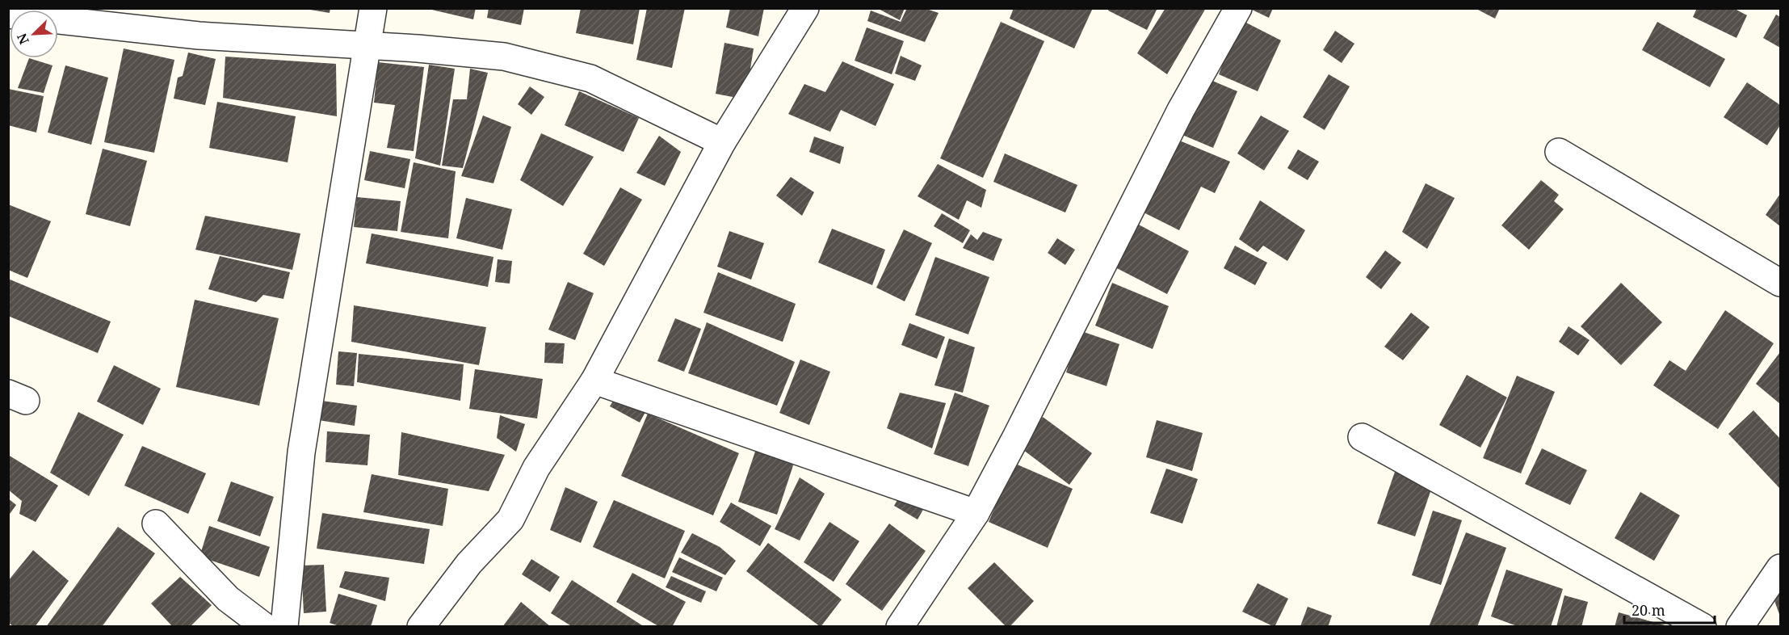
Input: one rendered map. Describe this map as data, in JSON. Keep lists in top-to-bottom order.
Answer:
{
  "scale_bar": "20 m",
  "north": "bottom left"
}
